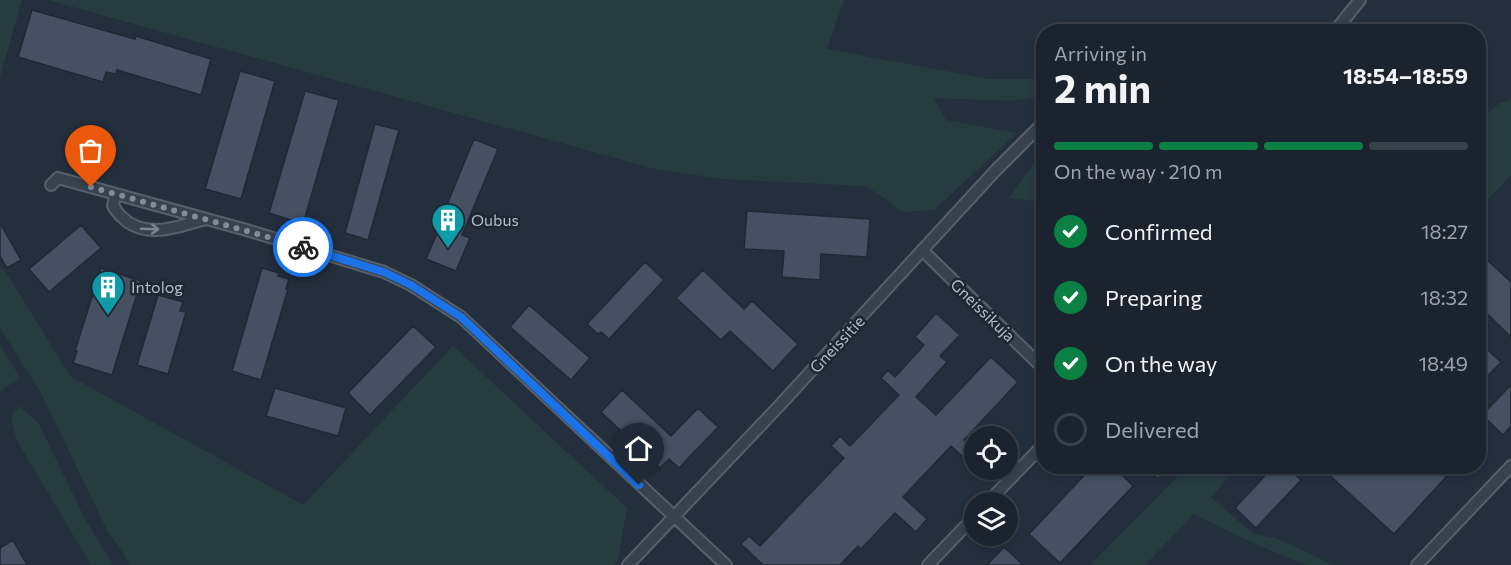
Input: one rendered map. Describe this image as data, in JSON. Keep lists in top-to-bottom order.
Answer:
{
  "streets": {
    "street": ["Gneissikuja", "Gneissitie"]
  },
  "crossings": [
    ["Gneissikuja", "Gneissitie"]
  ],
  "places": {
    "building": ["Oubus", "Intolog"]
  },
  "page": {
    "heading": ["2 min", "Arriving in", "18:54–18:59"],
    "bar": "On the way · 210 m",
    "list": [
      ["Confirmed", "18:27"],
      ["Preparing", "18:32"],
      ["On the way", "18:49"],
      "Delivered"
    ]
  }
}
